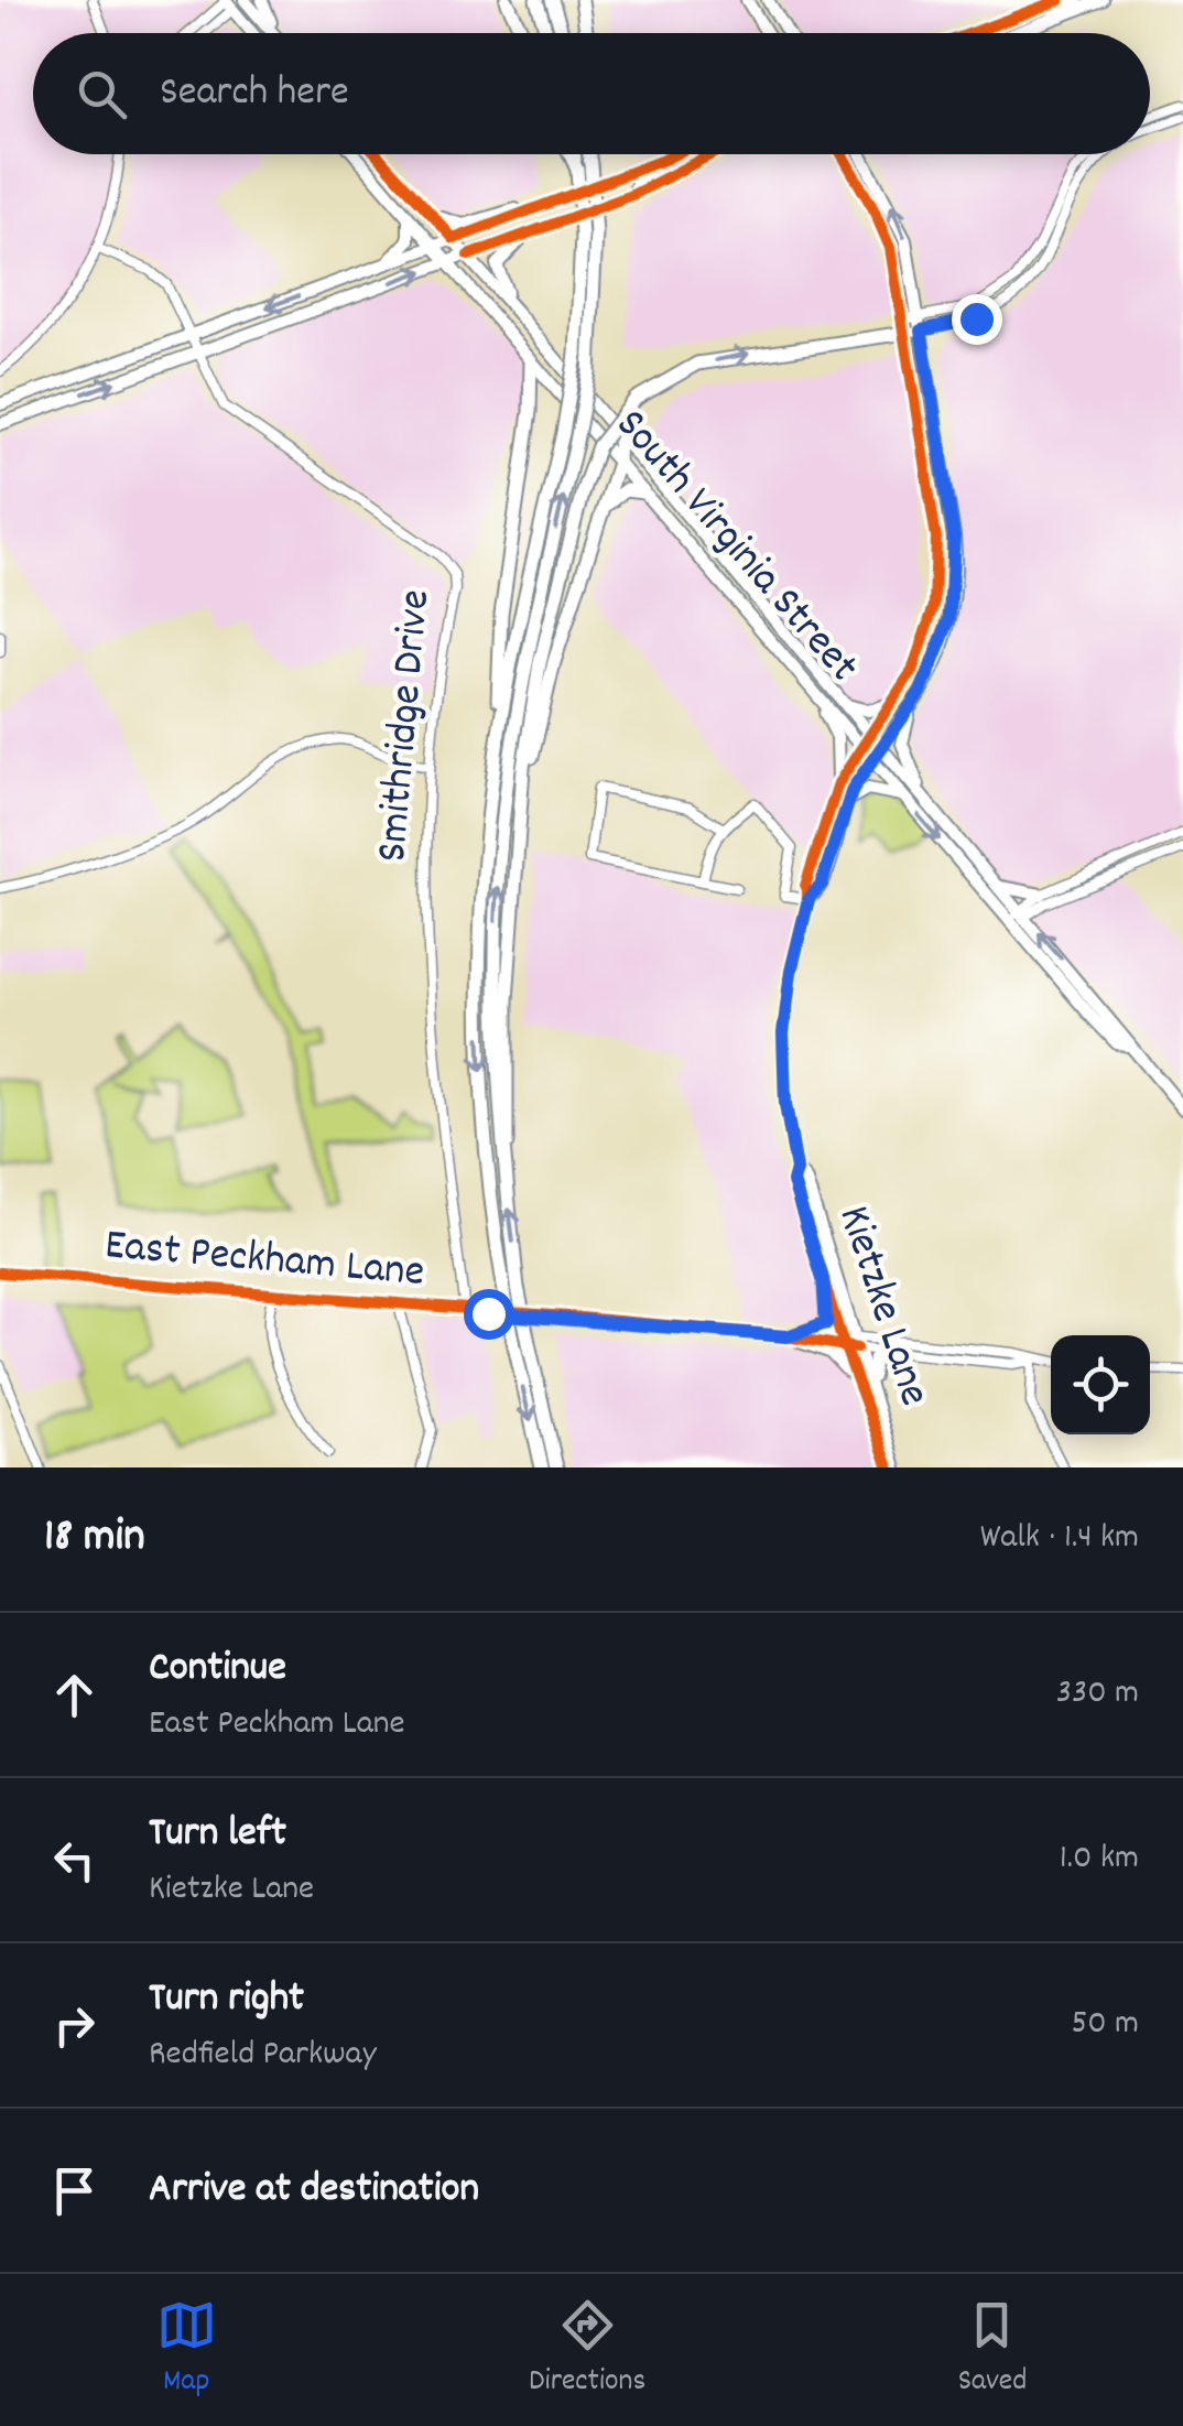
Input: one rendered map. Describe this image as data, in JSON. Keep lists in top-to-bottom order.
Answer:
{
  "streets": {
    "main road": ["South Virginia Street", "Kietzke Lane"],
    "street": ["Smithridge Drive", "East Peckham Lane"]
  },
  "crossings": [
    ["South Virginia Street", "Kietzke Lane"],
    ["Smithridge Drive", "East Peckham Lane"],
    ["East Peckham Lane", "Kietzke Lane"]
  ],
  "page": {
    "search": "Search here",
    "heading": ["18 min", "Walk · 1.4 km"],
    "list": [
      ["Continue", "East Peckham Lane", "330 m"],
      ["Turn left", "Kietzke Lane", "1.0 km"],
      ["Turn right", "Redfield Parkway", "50 m"],
      "Arrive at destination"
    ],
    "nav": ["Map", "Directions", "Saved"]
  }
}
